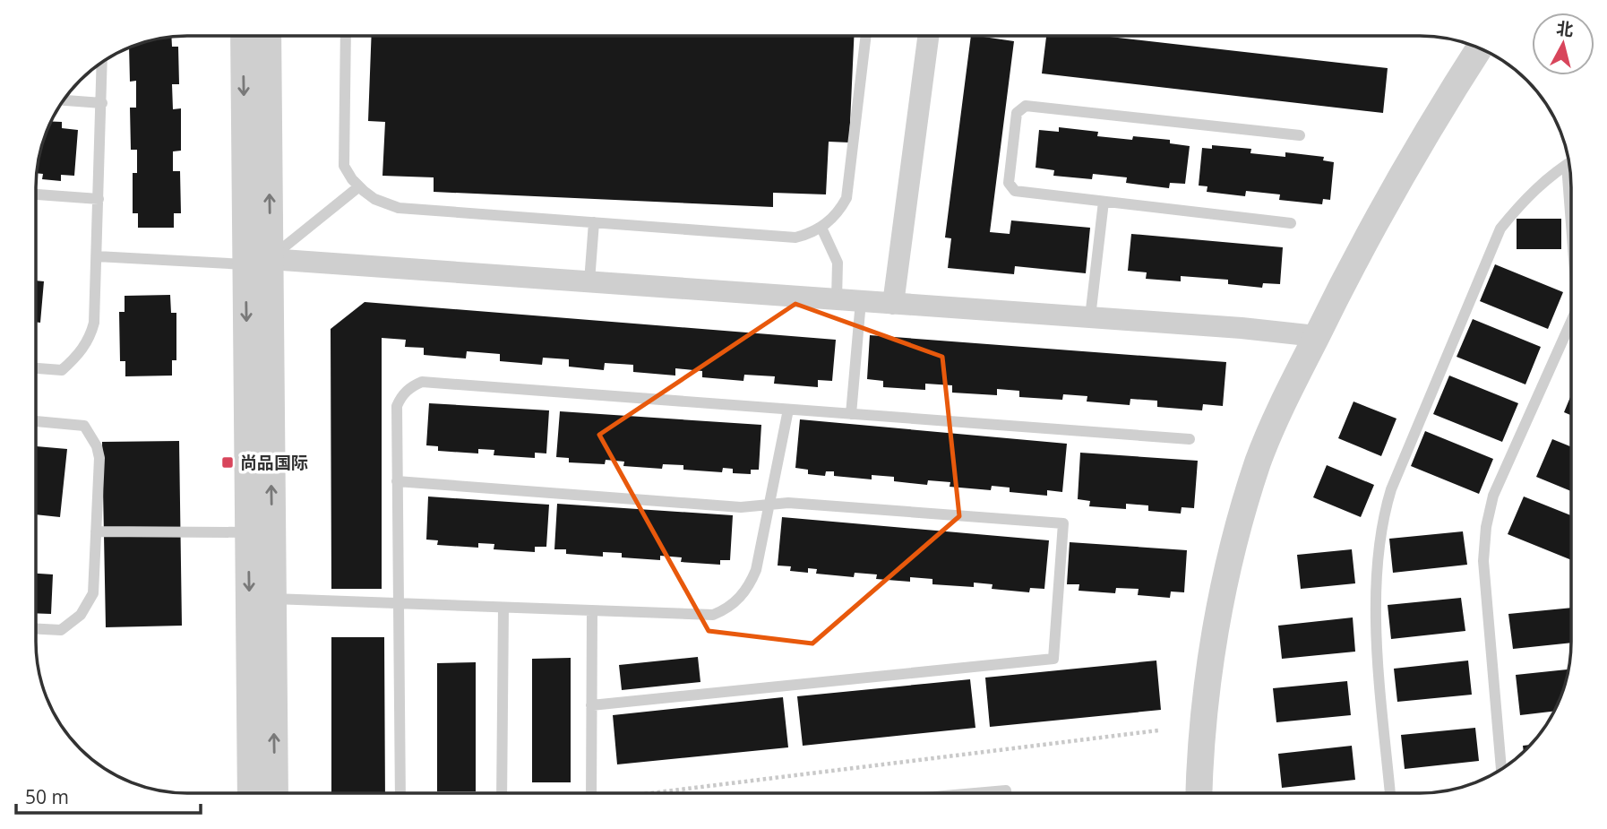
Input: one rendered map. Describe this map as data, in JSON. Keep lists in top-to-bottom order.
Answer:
{
  "places": {
    "transit": ["尚品国际"]
  },
  "scale_bar": "50 m",
  "north": "top"
}
